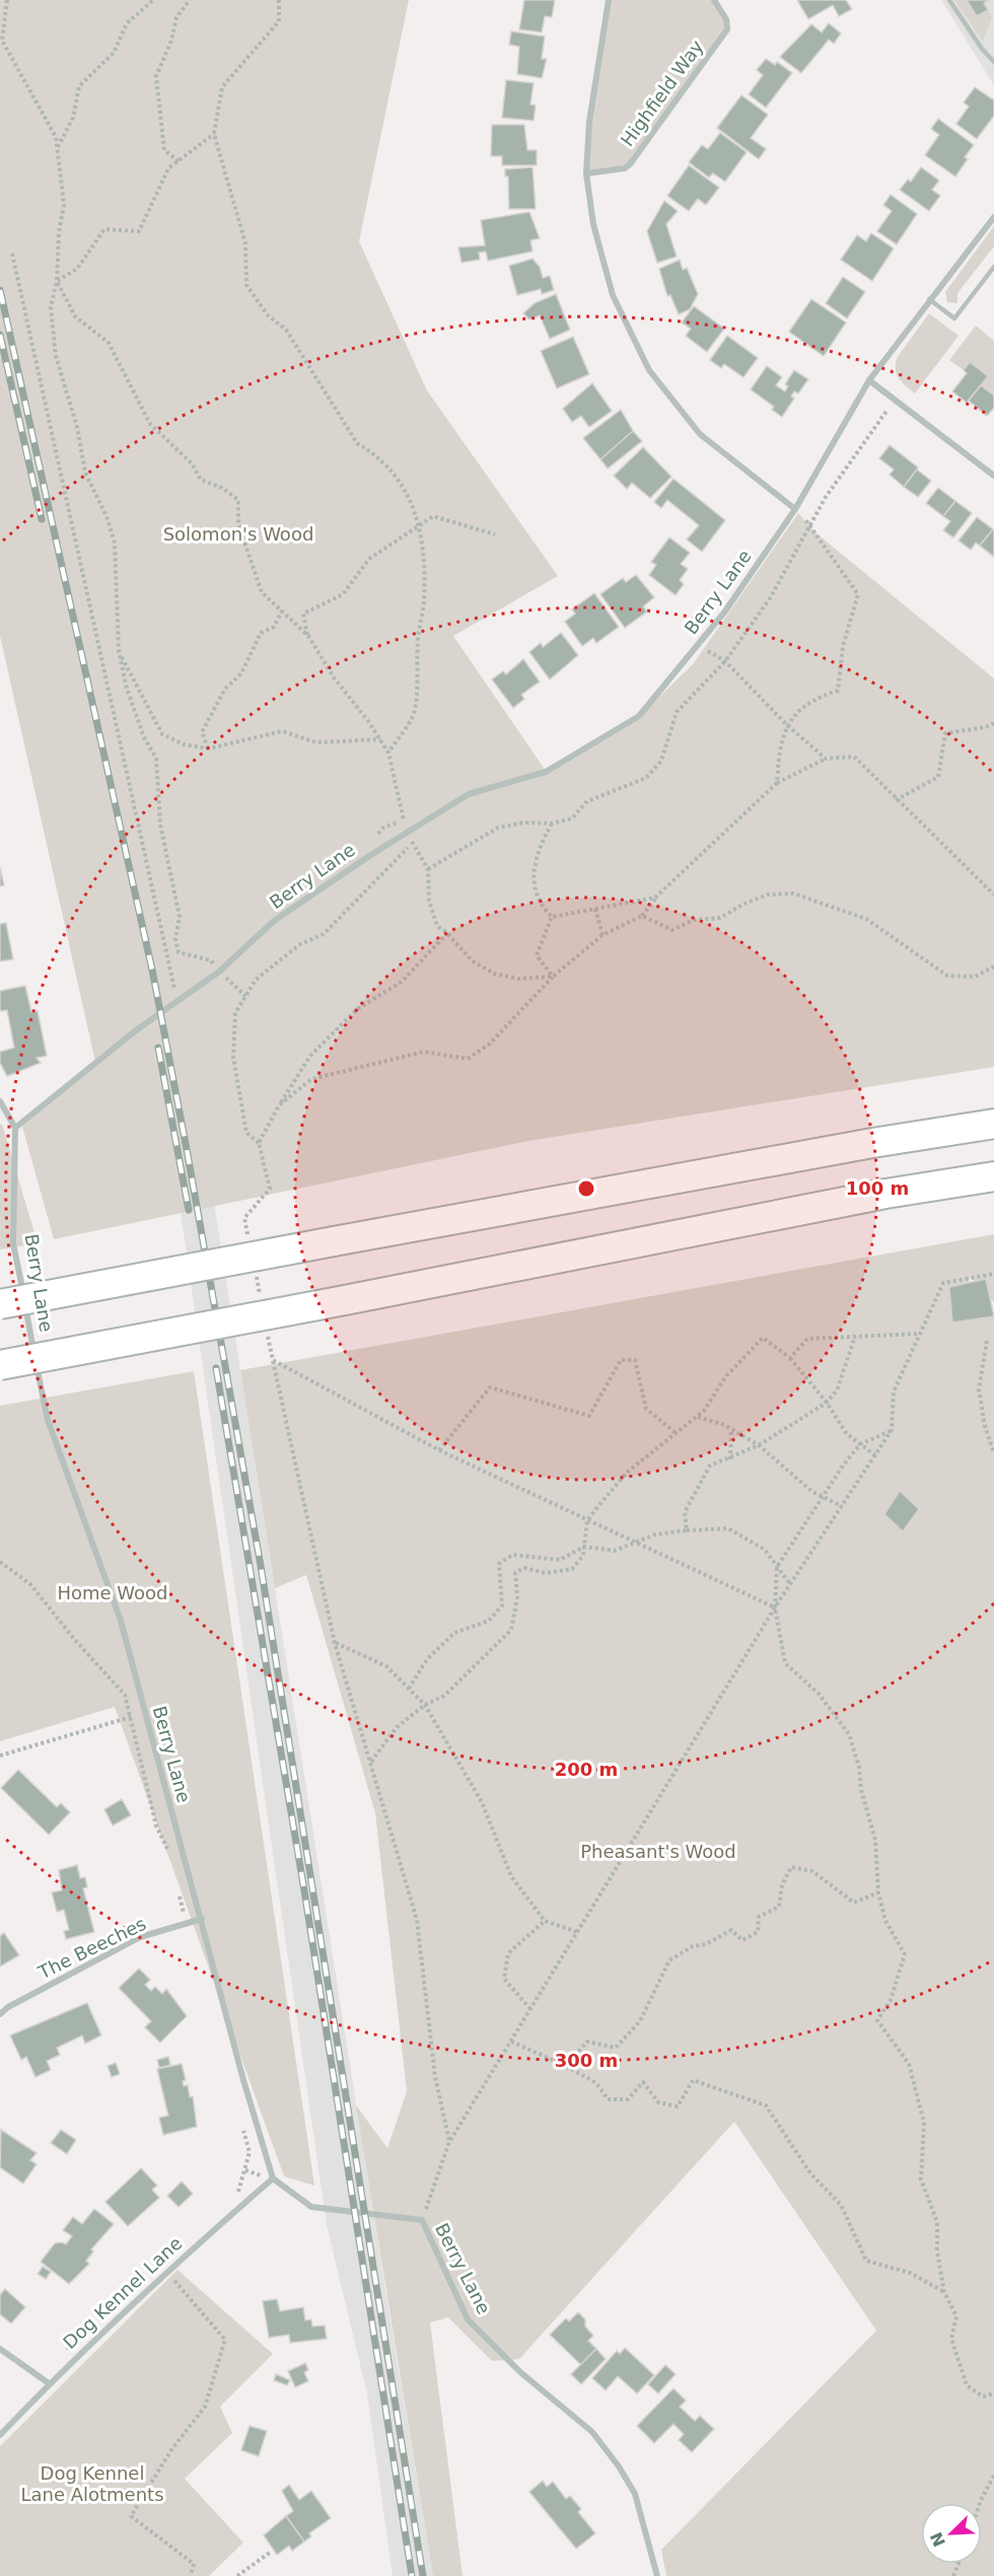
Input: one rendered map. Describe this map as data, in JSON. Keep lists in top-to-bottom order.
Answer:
{
  "streets": {
    "street": [
      "Highfield Way",
      "Berry Lane",
      "The Beeches",
      "Dog Kennel Lane"
    ]
  },
  "crossings": [
    ["Berry Lane", "The Beeches"],
    ["Berry Lane", "Dog Kennel Lane"]
  ],
  "parks": [
    "Solomon's Wood",
    "Home Wood",
    "Pheasant's Wood",
    "Dog Kennel Lane Alotments"
  ],
  "north": "bottom left",
  "rings": ["100 m", "200 m", "300 m"]
}
